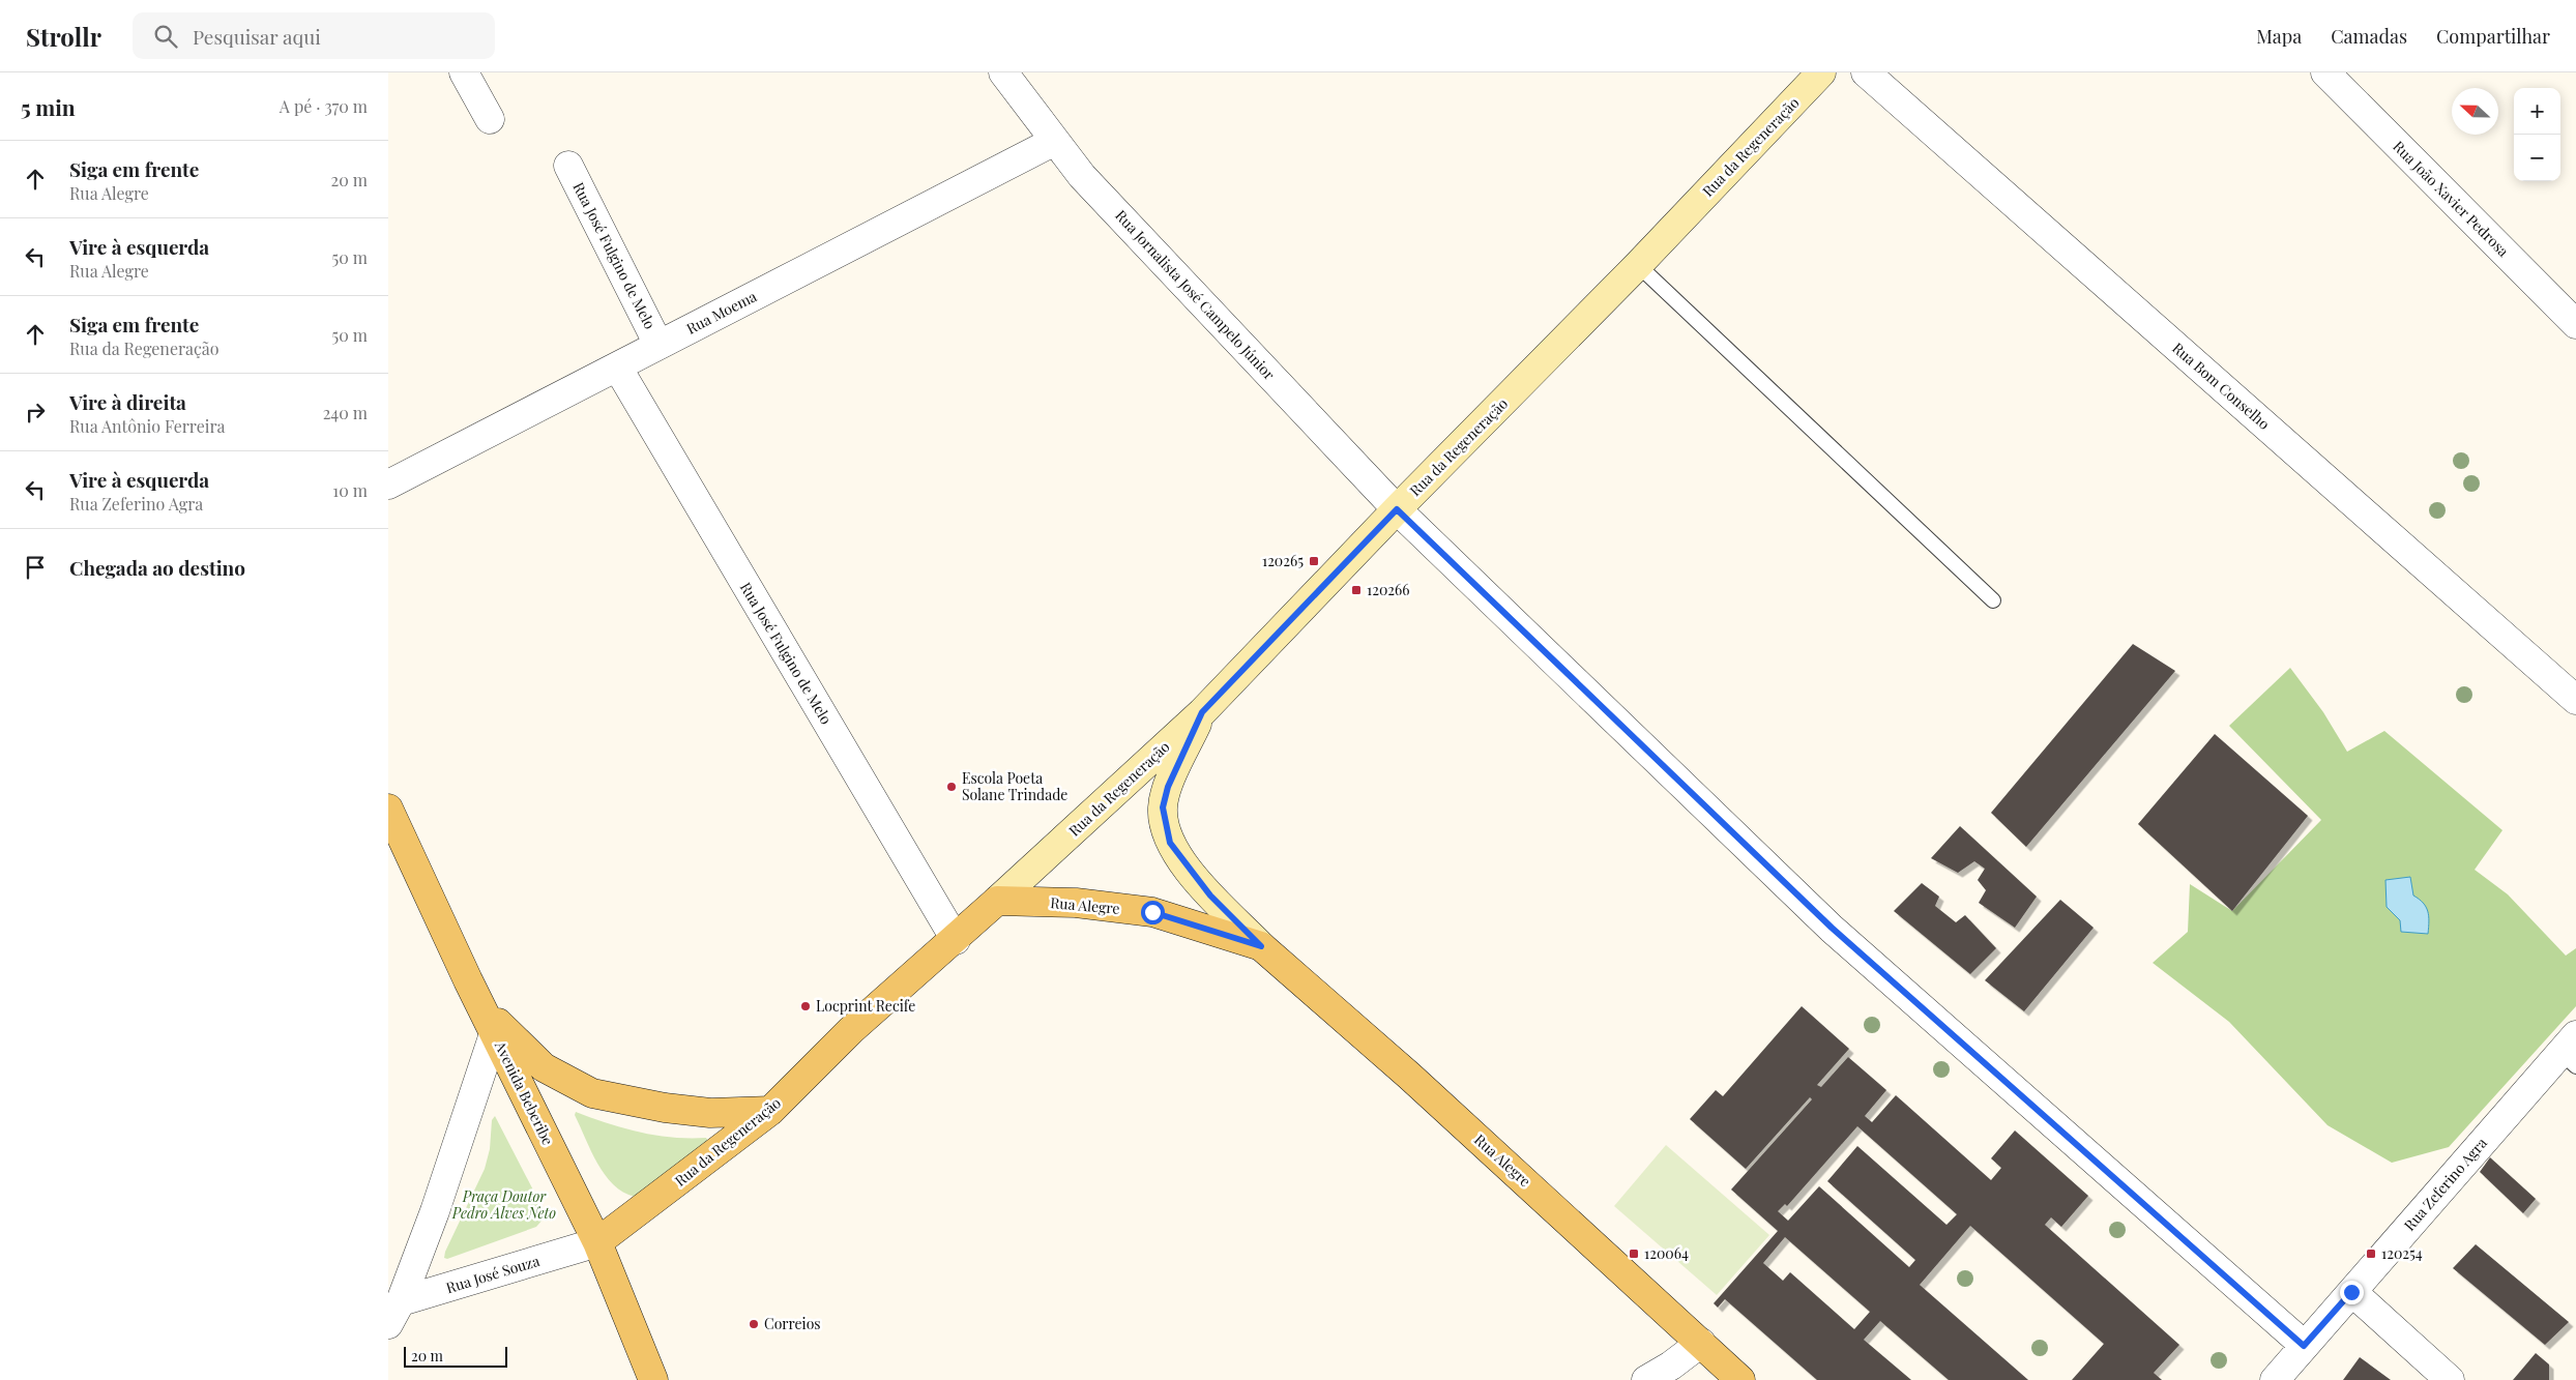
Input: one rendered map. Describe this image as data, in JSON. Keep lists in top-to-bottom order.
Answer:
{
  "streets": {
    "main road": ["Rua da Regeneração", "Rua Alegre", "Avenida Beberibe"],
    "street": [
      "Rua João Xavier Pedrosa",
      "Rua José Fulgino de Melo",
      "Rua Jornalista José Campelo Júnior",
      "Rua Moema",
      "Rua Bom Conselho",
      "Rua Zeferino Agra",
      "Rua José Souza"
    ]
  },
  "crossings": [
    ["Rua da Regeneração", "Rua José Fulgino de Melo"],
    ["Rua da Regeneração", "Rua Jornalista José Campelo Júnior"],
    ["Rua da Regeneração", "Rua Alegre"],
    ["Rua da Regeneração", "Avenida Beberibe"],
    ["Rua da Regeneração", "Rua José Souza"],
    ["Rua José Fulgino de Melo", "Rua Moema"],
    ["Rua Jornalista José Campelo Júnior", "Rua Moema"],
    ["Rua Jornalista José Campelo Júnior", "Rua Zeferino Agra"],
    ["Avenida Beberibe", "Rua José Souza"]
  ],
  "parks": ["Praça Doutor Pedro Alves Neto"],
  "places": {
    "transit": [
      "120265",
      "120266",
      "120064",
      "120254"
    ],
    "other": ["Escola Poeta Solane Trindade", "Locprint Recife", "Correios"]
  },
  "scale_bar": "20 m",
  "north": "left",
  "page": {
    "header": "Strollr",
    "search": "Pesquisar aqui",
    "nav": ["Mapa", "Camadas", "Compartilhar"],
    "heading": ["5 min", "A pé · 370 m"],
    "map_buttons": ["+", "−"],
    "list": [
      ["Siga em frente", "Rua Alegre", "20 m"],
      ["Vire à esquerda", "Rua Alegre", "50 m"],
      ["Siga em frente", "Rua da Regeneração", "50 m"],
      ["Vire à direita", "Rua Antônio Ferreira", "240 m"],
      ["Vire à esquerda", "Rua Zeferino Agra", "10 m"],
      "Chegada ao destino"
    ],
    "scale": "20 m"
  }
}
